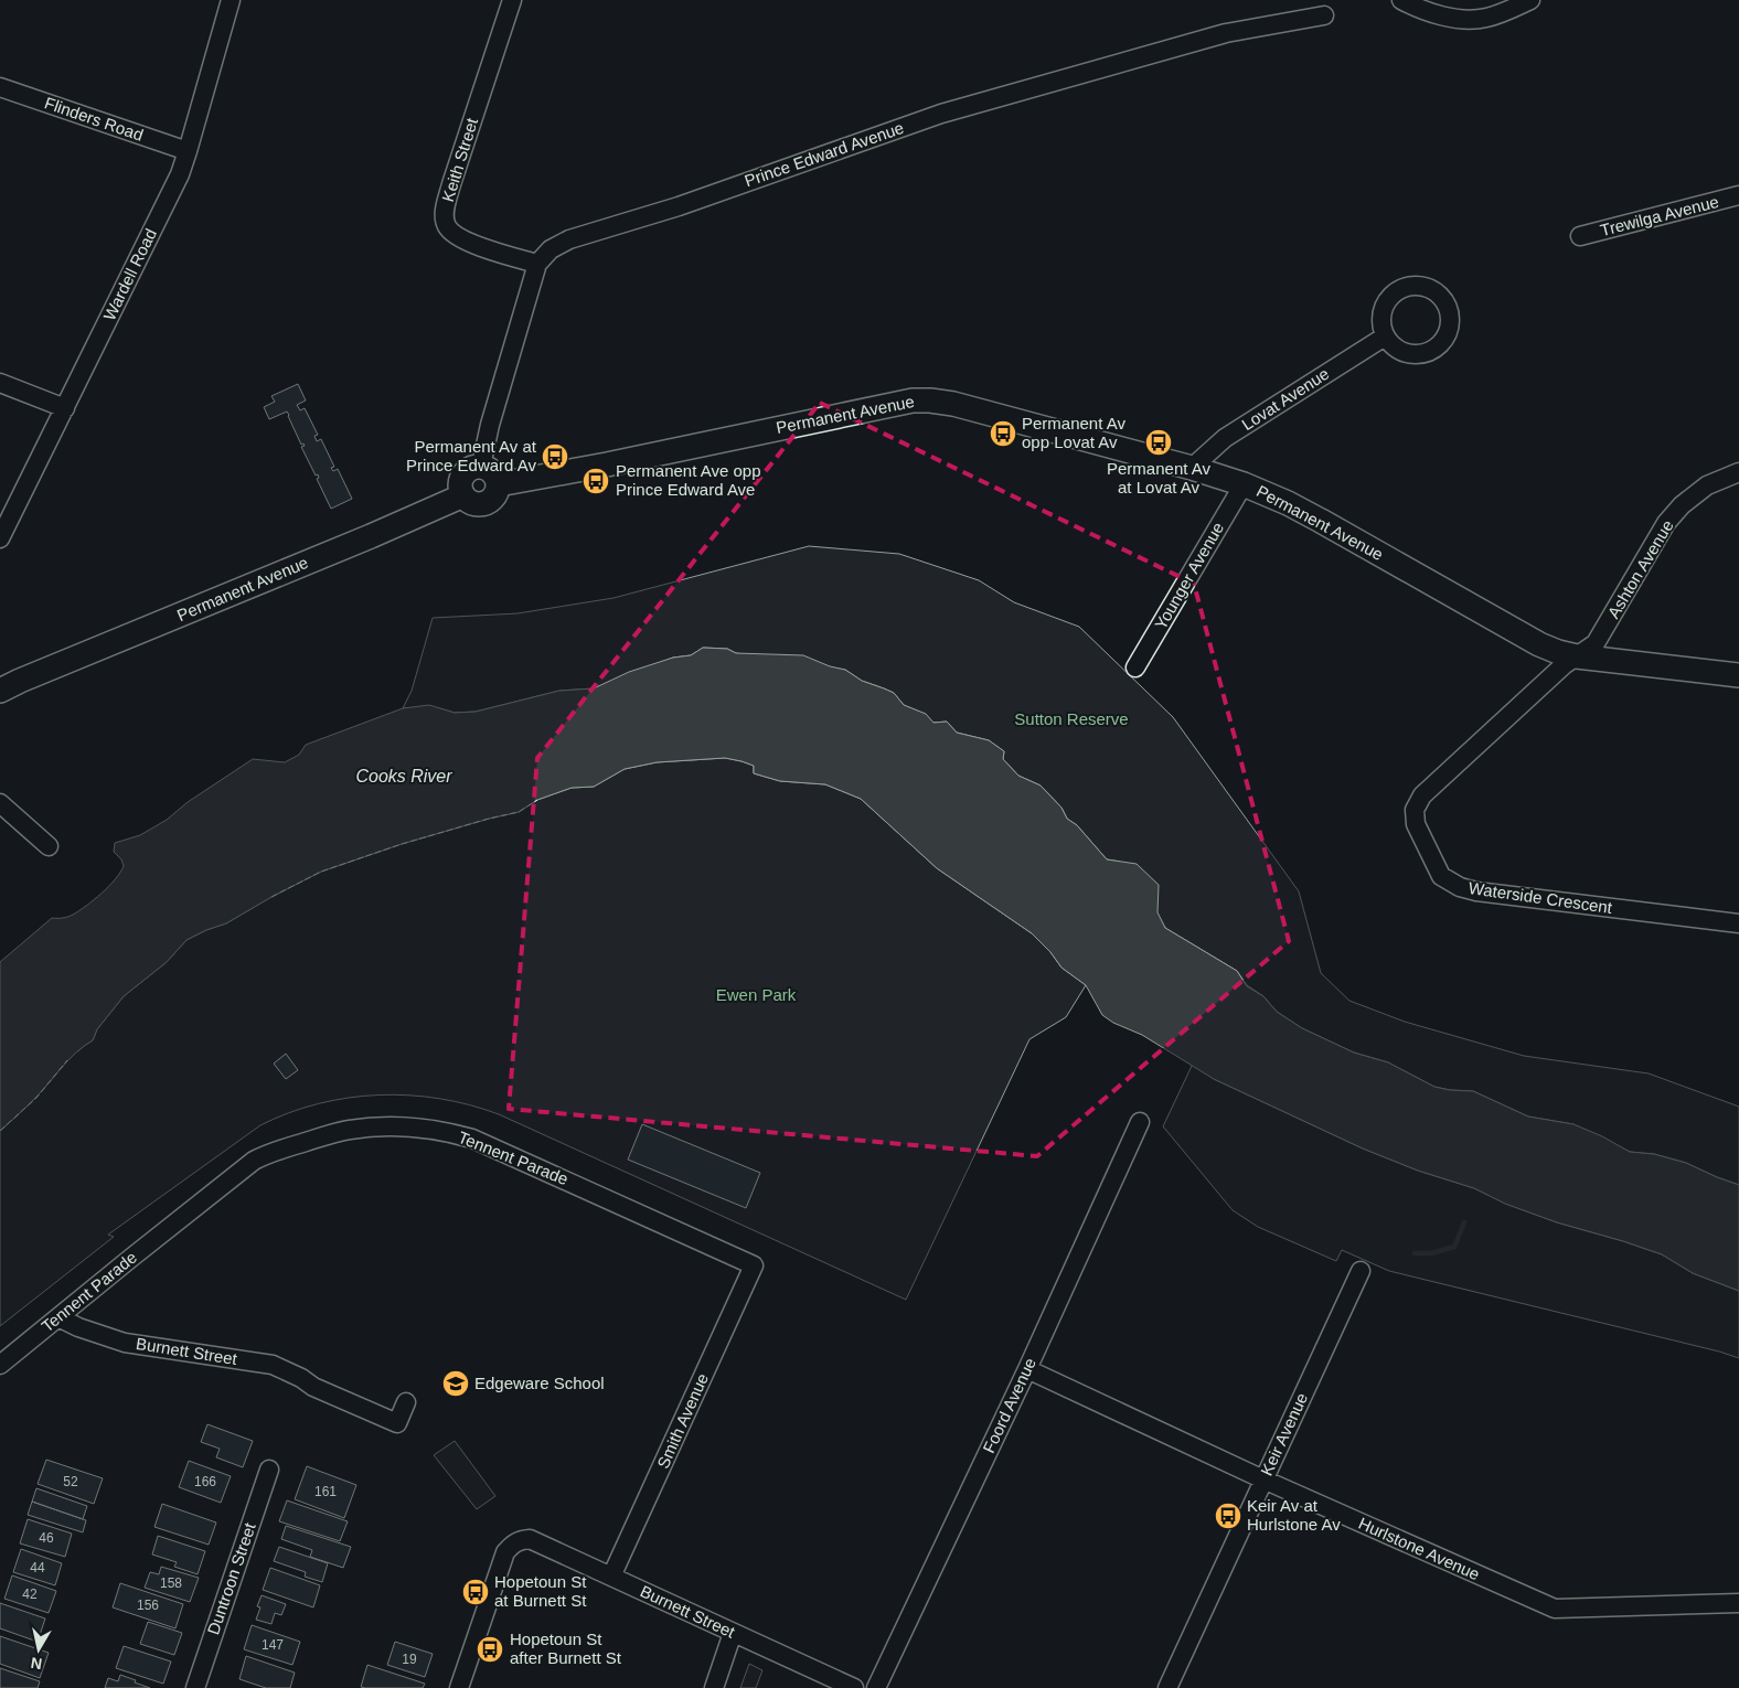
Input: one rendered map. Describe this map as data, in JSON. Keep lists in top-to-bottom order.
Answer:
{
  "streets": {
    "main road": ["Permanent Avenue"],
    "street": [
      "Flinders Road",
      "Prince Edward Avenue",
      "Keith Street",
      "Trewilga Avenue",
      "Wardell Road",
      "Lovat Avenue",
      "Ashton Avenue",
      "Younger Avenue",
      "Waterside Crescent",
      "Tennent Parade",
      "Burnett Street",
      "Foord Avenue",
      "Smith Avenue",
      "Keir Avenue",
      "Hurlstone Avenue",
      "Duntroon Street"
    ]
  },
  "crossings": [
    ["Flinders Road", "Wardell Road"],
    ["Prince Edward Avenue", "Keith Street"],
    ["Lovat Avenue", "Permanent Avenue"],
    ["Permanent Avenue", "Ashton Avenue"],
    ["Permanent Avenue", "Younger Avenue"],
    ["Permanent Avenue", "Waterside Crescent"],
    ["Ashton Avenue", "Waterside Crescent"],
    ["Tennent Parade", "Burnett Street"],
    ["Tennent Parade", "Smith Avenue"],
    ["Burnett Street", "Smith Avenue"],
    ["Foord Avenue", "Hurlstone Avenue"],
    ["Keir Avenue", "Hurlstone Avenue"]
  ],
  "water": ["Cooks River"],
  "parks": ["Sutton Reserve", "Ewen Park"],
  "places": {
    "bus stop": [
      "Permanent Av opp Lovat Av",
      "Permanent Av at Lovat Av",
      "Permanent Av at Prince Edward Av",
      "Permanent Ave opp Prince Edward Ave",
      "Keir Av at Hurlstone Av",
      "Hopetoun St at Burnett St",
      "Hopetoun St after Burnett St"
    ],
    "school or university": ["Edgeware School"]
  },
  "house_numbers": [
    "52",
    "166",
    "161",
    "46",
    "44",
    "158",
    "42",
    "156",
    "147",
    "19"
  ],
  "north": "bottom"
}
